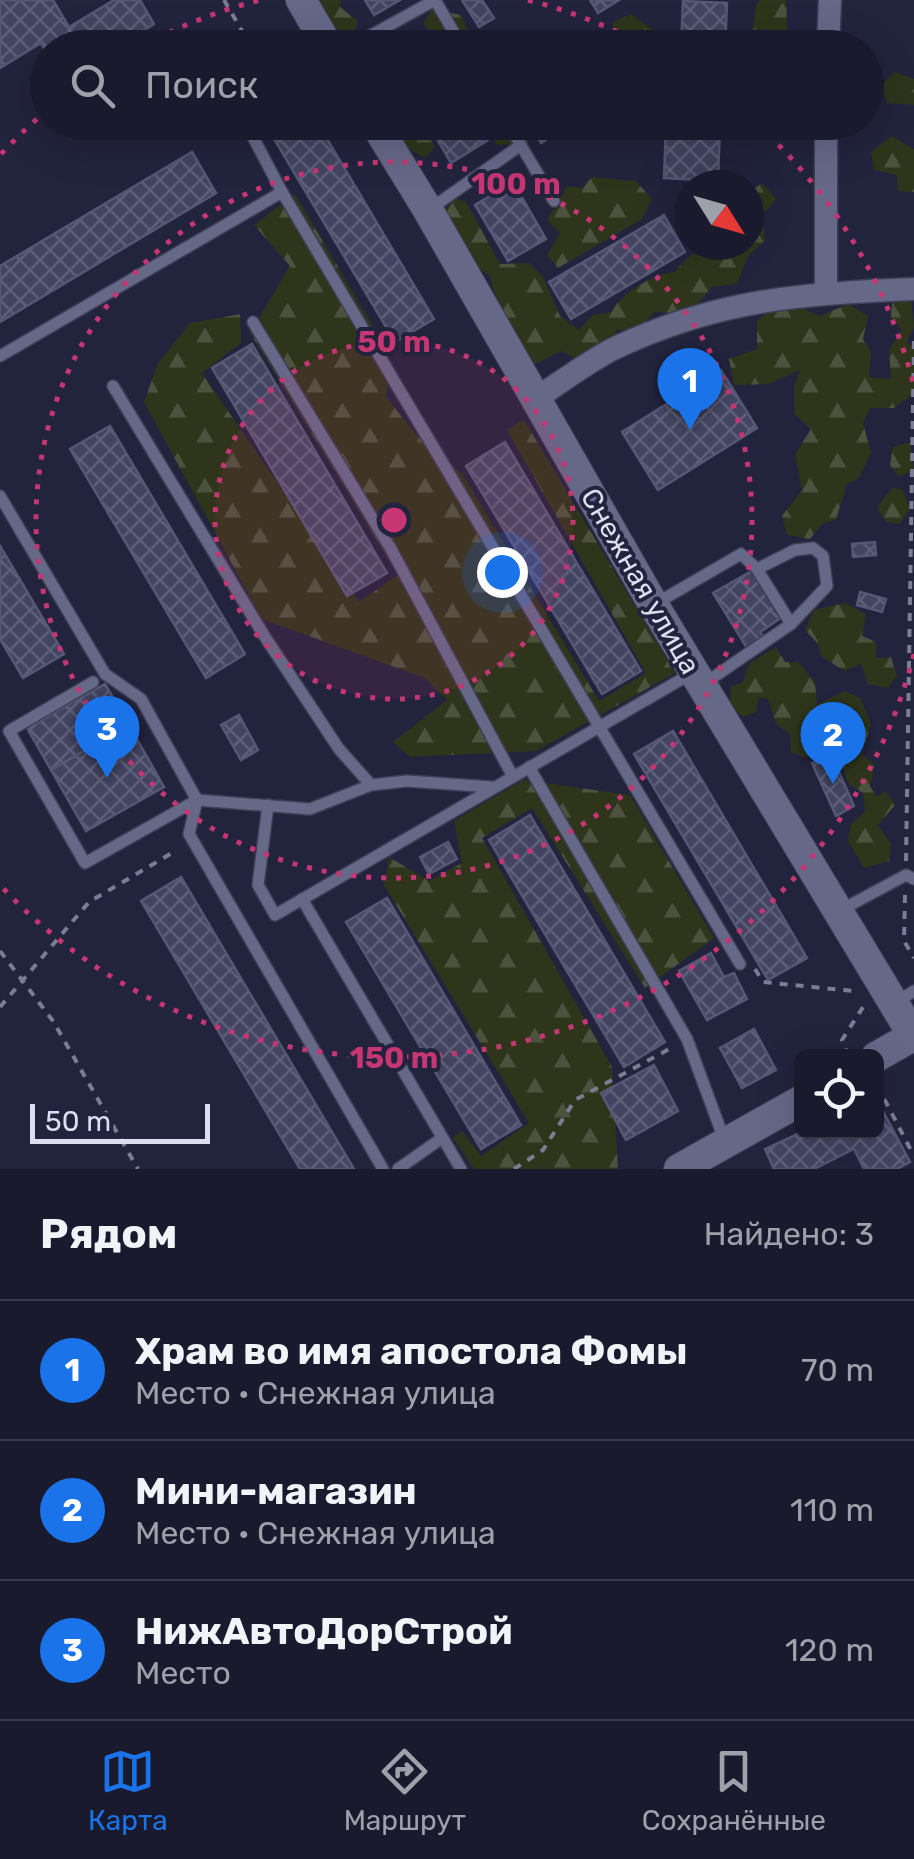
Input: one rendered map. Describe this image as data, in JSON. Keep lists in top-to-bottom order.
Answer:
{
  "streets": {
    "street": ["Снежная улица"]
  },
  "scale_bar": "50 m",
  "north": "bottom right",
  "page": {
    "search": "Поиск",
    "pins": ["1", "3", "2"],
    "scale": "50 m",
    "heading": ["Рядом", "Найдено: 3"],
    "list": [
      {
        "mark": "1",
        "name": "Храм во имя апостола Фомы",
        "note": "Место · Снежная улица",
        "value": "70 m"
      },
      {
        "mark": "2",
        "name": "Мини-магазин",
        "note": "Место · Снежная улица",
        "value": "110 m"
      },
      {
        "mark": "3",
        "name": "НижАвтоДорСтрой",
        "note": "Место",
        "value": "120 m"
      }
    ],
    "nav": ["Карта", "Маршрут", "Сохранённые"]
  },
  "rings": ["100 m", "50 m", "150 m"]
}
